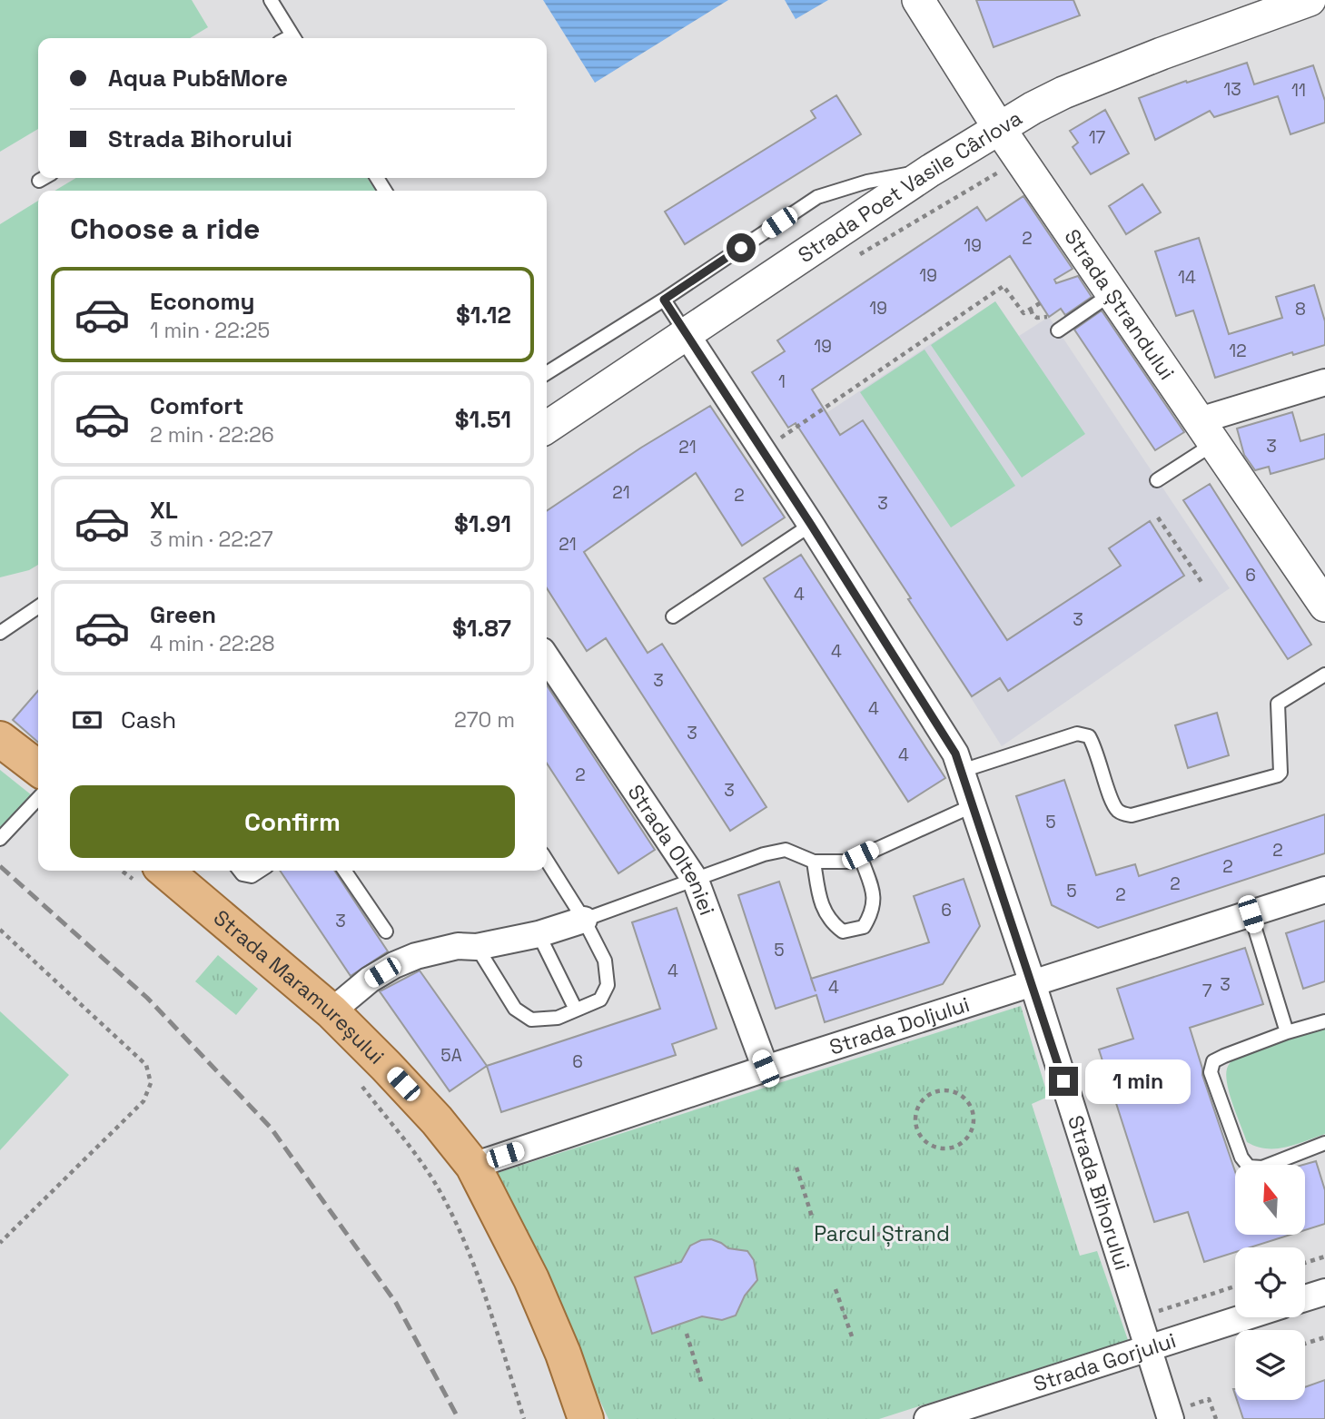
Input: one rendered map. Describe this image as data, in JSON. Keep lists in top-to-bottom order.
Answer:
{
  "streets": {
    "main road": ["Strada Maramureșului"],
    "street": [
      "Strada Poet Vasile Cârlova",
      "Strada Ștrandului",
      "Strada Olteniei",
      "Strada Doljului",
      "Strada Bihorului",
      "Strada Gorjului"
    ]
  },
  "crossings": [
    ["Strada Poet Vasile Cârlova", "Strada Ștrandului"],
    ["Strada Poet Vasile Cârlova", "Strada Bihorului"],
    ["Strada Olteniei", "Strada Doljului"],
    ["Strada Maramureșului", "Strada Doljului"],
    ["Strada Doljului", "Strada Bihorului"],
    ["Strada Bihorului", "Strada Gorjului"]
  ],
  "parks": ["Parcul Ștrand"],
  "house_numbers": [
    "13",
    "11",
    "17",
    "2",
    "19",
    "19",
    "14",
    "19",
    "8",
    "19",
    "12",
    "1",
    "3",
    "21",
    "21",
    "2",
    "3",
    "21",
    "6",
    "4",
    "3",
    "4",
    "3",
    "4",
    "3",
    "4",
    "2",
    "3",
    "5",
    "2",
    "2",
    "2",
    "5",
    "2",
    "6",
    "3",
    "5",
    "4",
    "3",
    "4",
    "7",
    "5A",
    "6"
  ],
  "north": "top",
  "page": {
    "banner": ["Aqua Pub&More", "Strada Bihorului"],
    "heading": "Choose a ride",
    "list": [
      {
        "name": "Economy",
        "note": "1 min · 22:25",
        "value": "$1.12"
      },
      {
        "name": "Comfort",
        "note": "2 min · 22:26",
        "value": "$1.51"
      },
      {
        "name": "XL",
        "note": "3 min · 22:27",
        "value": "$1.91"
      },
      {
        "name": "Green",
        "note": "4 min · 22:28",
        "value": "$1.87"
      }
    ],
    "pay": ["Cash", "270 m"],
    "buttons": "Confirm",
    "bubble": "1 min"
  }
}
